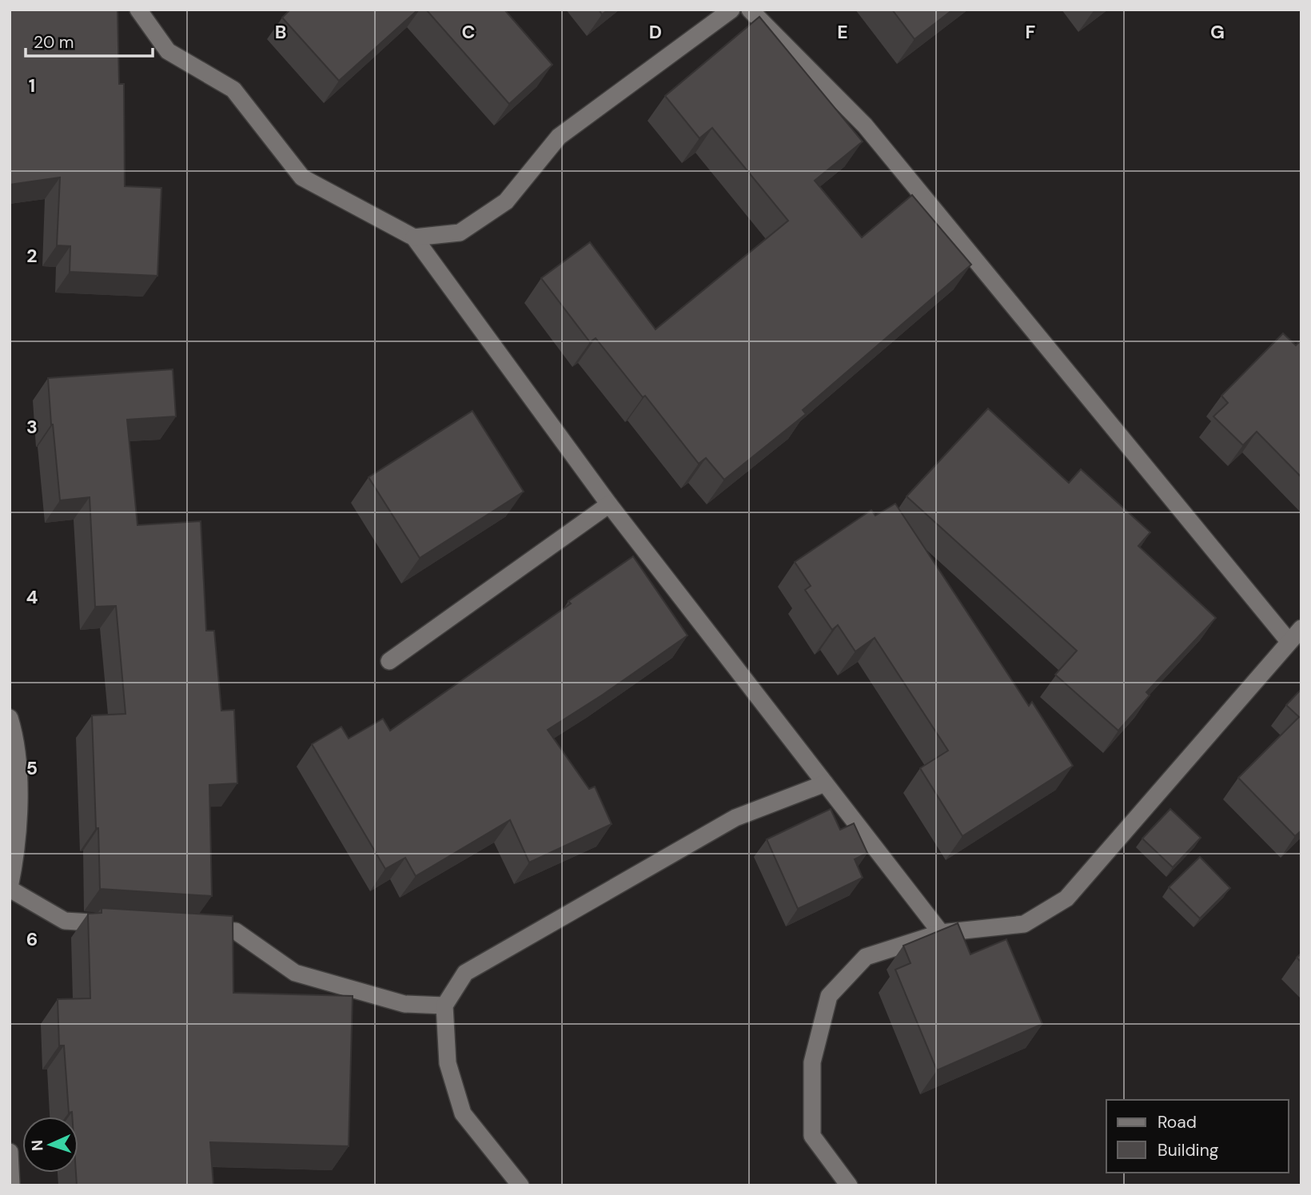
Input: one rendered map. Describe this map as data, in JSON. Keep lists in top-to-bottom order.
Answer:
{
  "legend": ["Road", "Building"],
  "scale_bar": "20 m",
  "north": "left",
  "grid": {
    "columns": [
      "B",
      "C",
      "D",
      "E",
      "F",
      "G"
    ],
    "rows": [
      "1",
      "2",
      "3",
      "4",
      "5",
      "6"
    ]
  }
}
